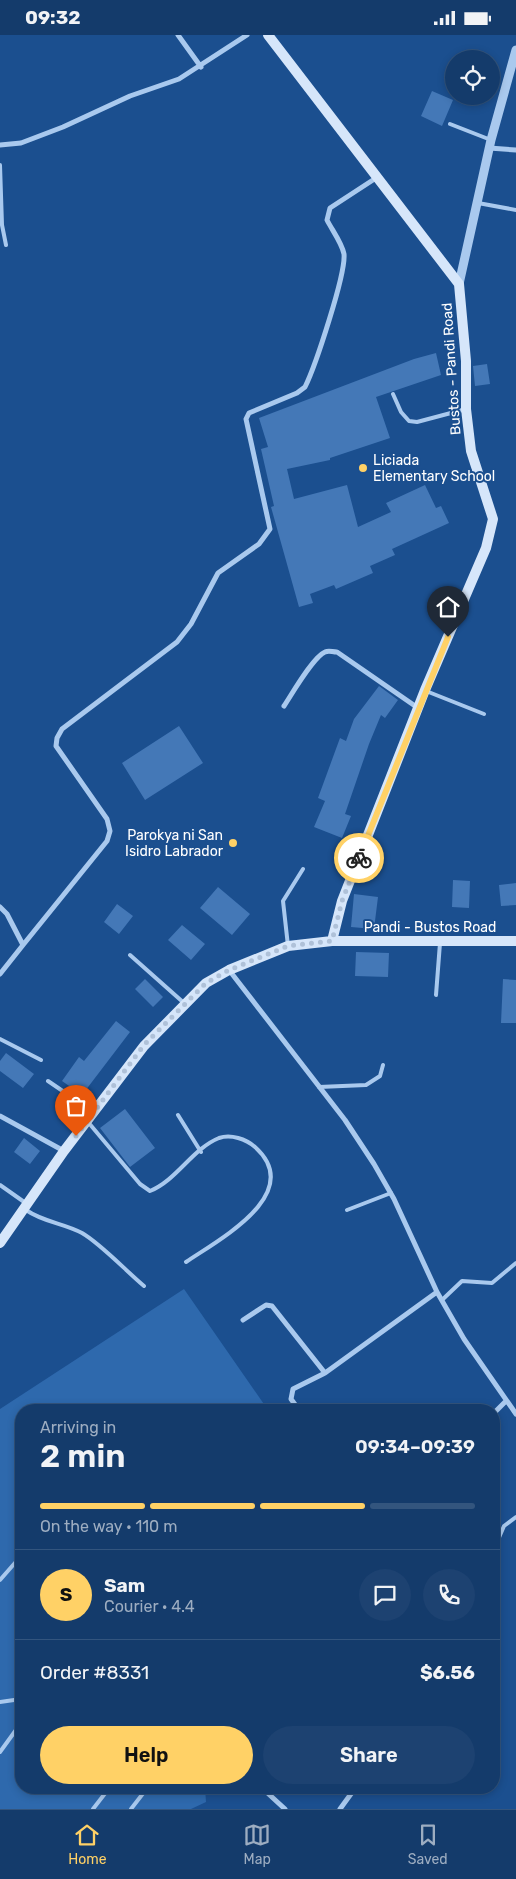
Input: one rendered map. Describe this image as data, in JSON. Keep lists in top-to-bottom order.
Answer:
{
  "streets": {
    "main road": ["Bustos - Pandi Road", "Pandi - Bustos Road"]
  },
  "crossings": [
    ["Bustos - Pandi Road", "Pandi - Bustos Road"]
  ],
  "places": ["Liciada Elementary School", "Parokya ni San Isidro Labrador"],
  "page": {
    "status": "09:32",
    "heading": ["2 min", "Arriving in", "09:34–09:39"],
    "panel": [
      "Sam",
      "Courier · 4.4",
      "Order #8331",
      "$6.56"
    ],
    "bar": "On the way · 110 m",
    "round": "S",
    "buttons": ["Help", "Share"],
    "tabs": ["Home", "Map", "Saved"]
  }
}
